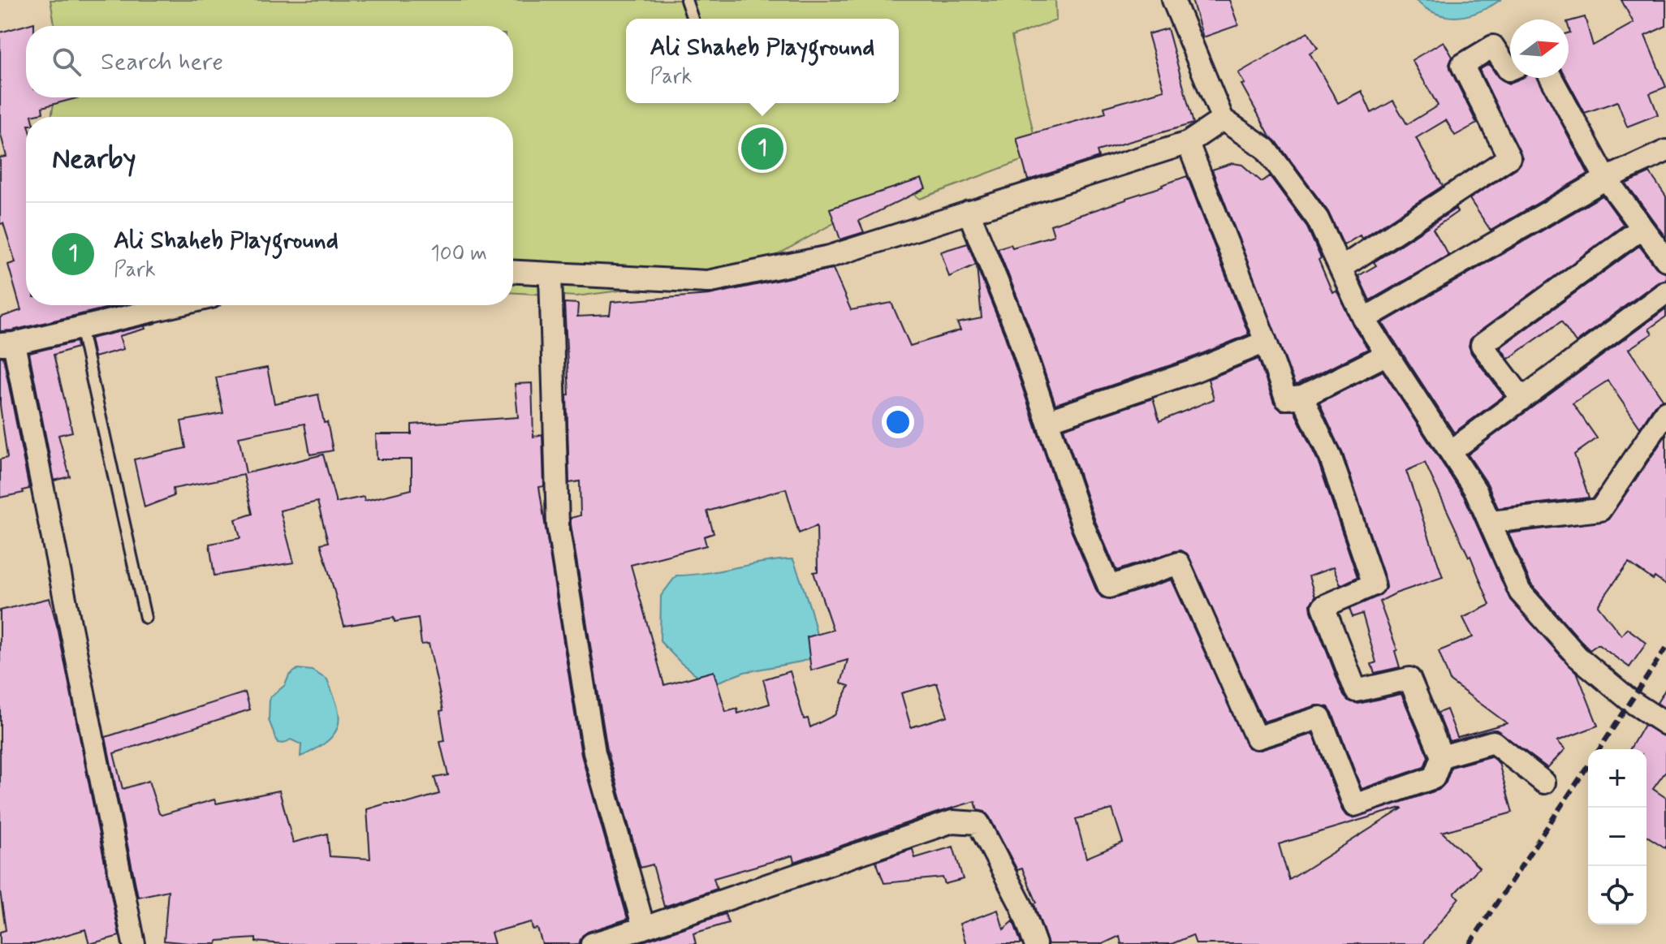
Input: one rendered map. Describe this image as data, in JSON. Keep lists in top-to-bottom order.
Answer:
{
  "north": "right",
  "page": {
    "popup": ["Ali Shaheb Playground", "Park"],
    "search": "Search here",
    "heading": "Nearby",
    "pins": "1",
    "list": [
      {
        "mark": "1",
        "name": "Ali Shaheb Playground",
        "note": "Park",
        "value": "100 m"
      }
    ],
    "map_buttons": ["+", "−"]
  }
}
